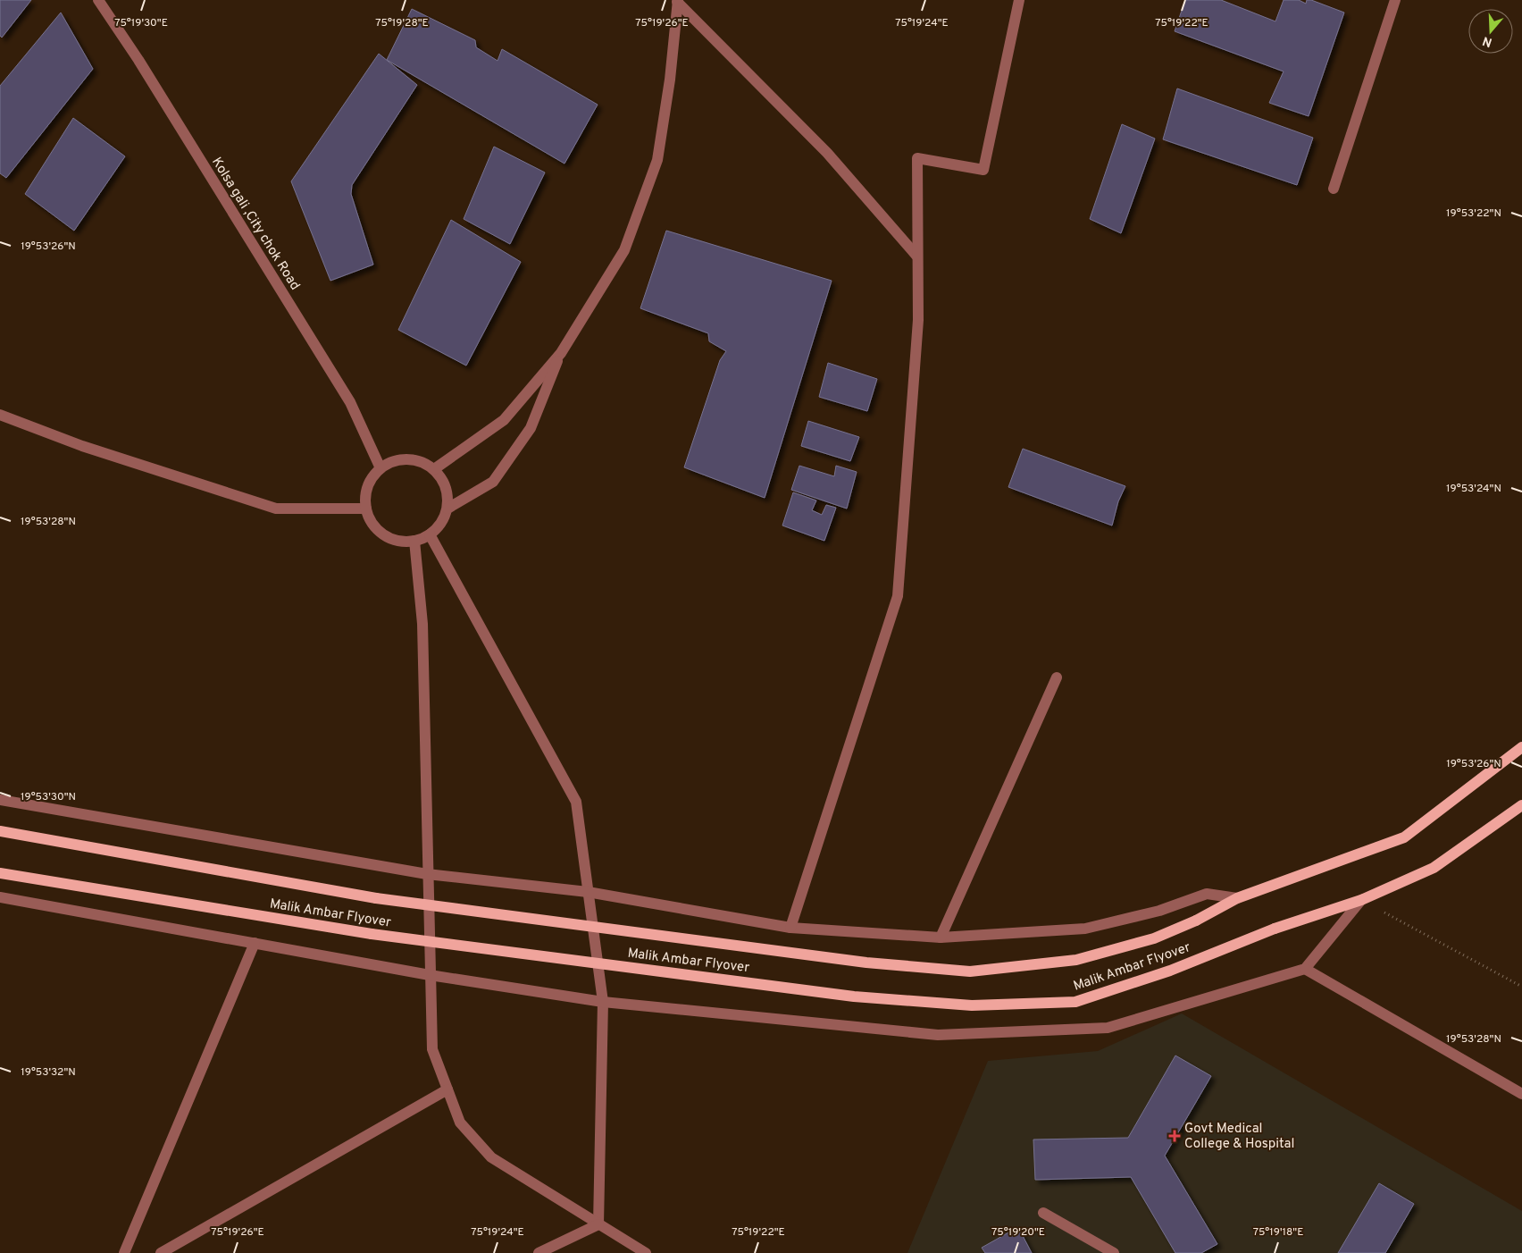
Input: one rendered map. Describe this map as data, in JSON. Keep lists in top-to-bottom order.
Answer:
{
  "streets": {
    "main road": ["Malik Ambar Flyover"],
    "street": ["Kolsa gali ,City chok Road"]
  },
  "places": {
    "health": ["Govt Medical College & Hospital"]
  },
  "north": "bottom",
  "coordinates": [
    "75°19'30\"E",
    "75°19'28\"E",
    "75°19'26\"E",
    "75°19'22\"E",
    "75°19'24\"E",
    "19°53'22\"N",
    "19°53'26\"N",
    "19°53'24\"N",
    "19°53'28\"N",
    "19°53'30\"N",
    "19°53'32\"N",
    "75°19'20\"E",
    "75°19'18\"E"
  ]
}
